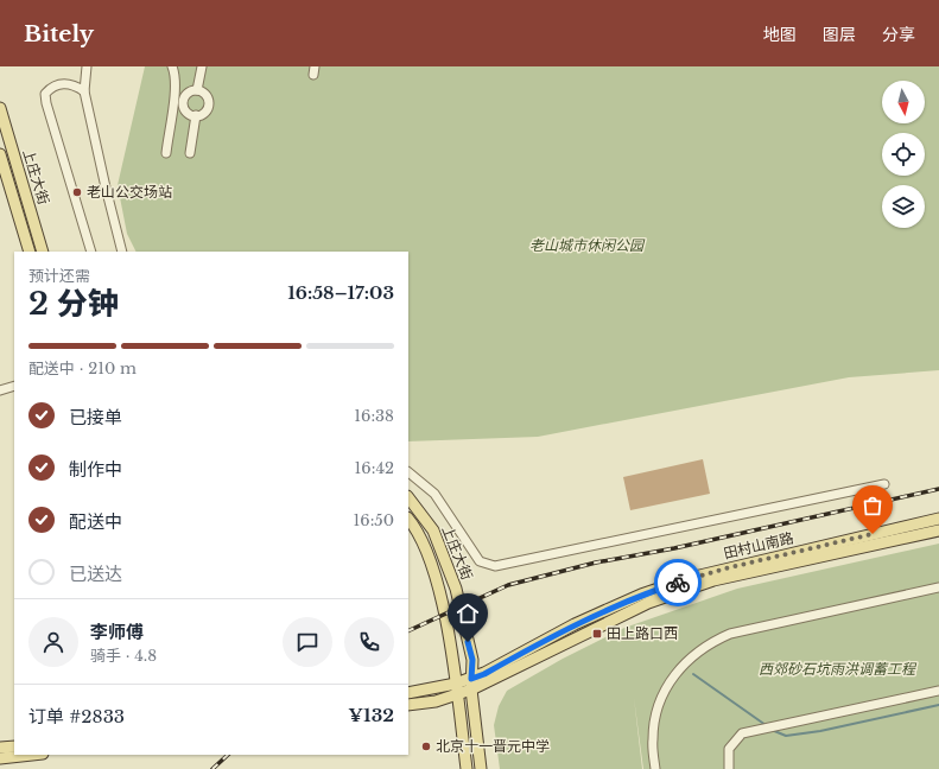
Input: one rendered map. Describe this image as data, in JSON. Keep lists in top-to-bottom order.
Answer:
{
  "streets": {
    "main road": ["上庄大街", "田村山南路"]
  },
  "crossings": [
    ["上庄大街", "田村山南路"]
  ],
  "parks": ["老山城市休闲公园", "西郊砂石坑雨洪调蓄工程"],
  "places": {
    "other": ["老山公交场站", "北京十一晋元中学"],
    "transit": ["田上路口西"]
  },
  "north": "bottom",
  "page": {
    "header": "Bitely",
    "nav": ["地图", "图层", "分享"],
    "heading": ["2 分钟", "预计还需", "16:58–17:03"],
    "panel": [
      "李师傅",
      "骑手 · 4.8",
      "订单 #2833",
      "¥132"
    ],
    "bar": "配送中 · 210 m",
    "list": [
      ["已接单", "16:38"],
      ["制作中", "16:42"],
      ["配送中", "16:50"],
      "已送达"
    ]
  }
}
